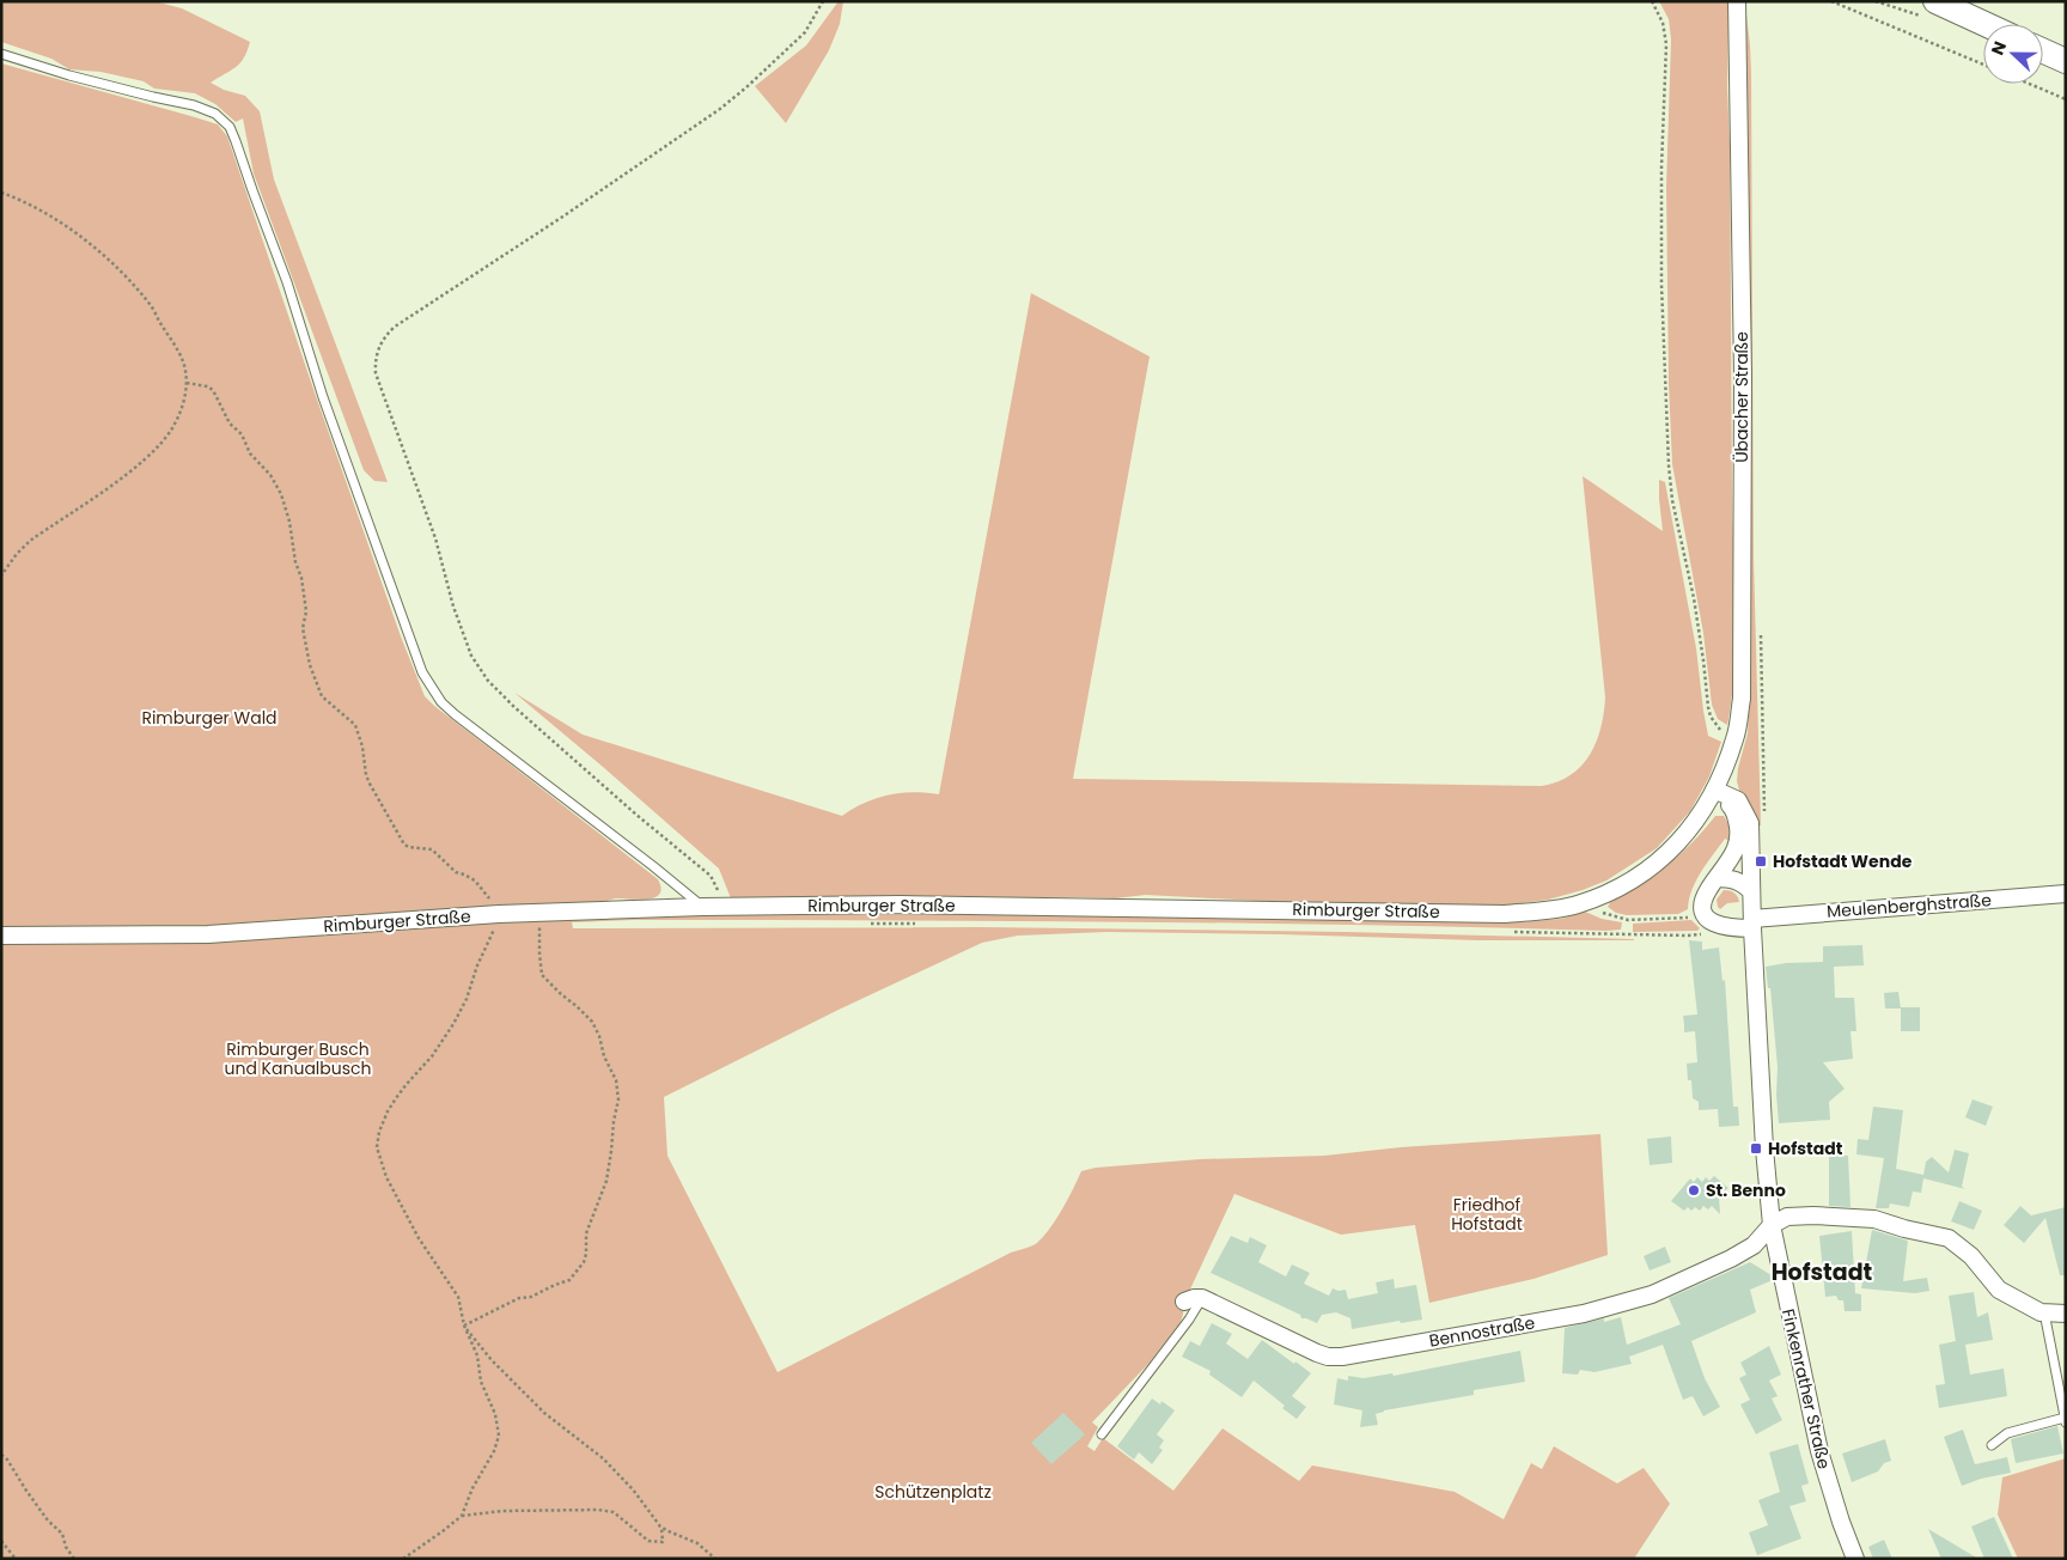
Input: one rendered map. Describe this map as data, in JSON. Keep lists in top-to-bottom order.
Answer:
{
  "streets": {
    "street": [
      "Übacher Straße",
      "Rimburger Straße",
      "Meulenberghstraße",
      "Bennostraße",
      "Finkenrather Straße"
    ]
  },
  "crossings": [
    ["Übacher Straße", "Rimburger Straße"],
    ["Übacher Straße", "Finkenrather Straße"],
    ["Rimburger Straße", "Finkenrather Straße"],
    ["Meulenberghstraße", "Finkenrather Straße"],
    ["Bennostraße", "Finkenrather Straße"]
  ],
  "districts": ["Hofstadt"],
  "parks": [
    "Rimburger Wald",
    "Rimburger Busch und Kanualbusch",
    "Friedhof Hofstadt",
    "Schützenplatz"
  ],
  "places": {
    "transit": ["Hofstadt Wende", "Hofstadt"],
    "other": ["St. Benno"]
  },
  "north": "left"
}
